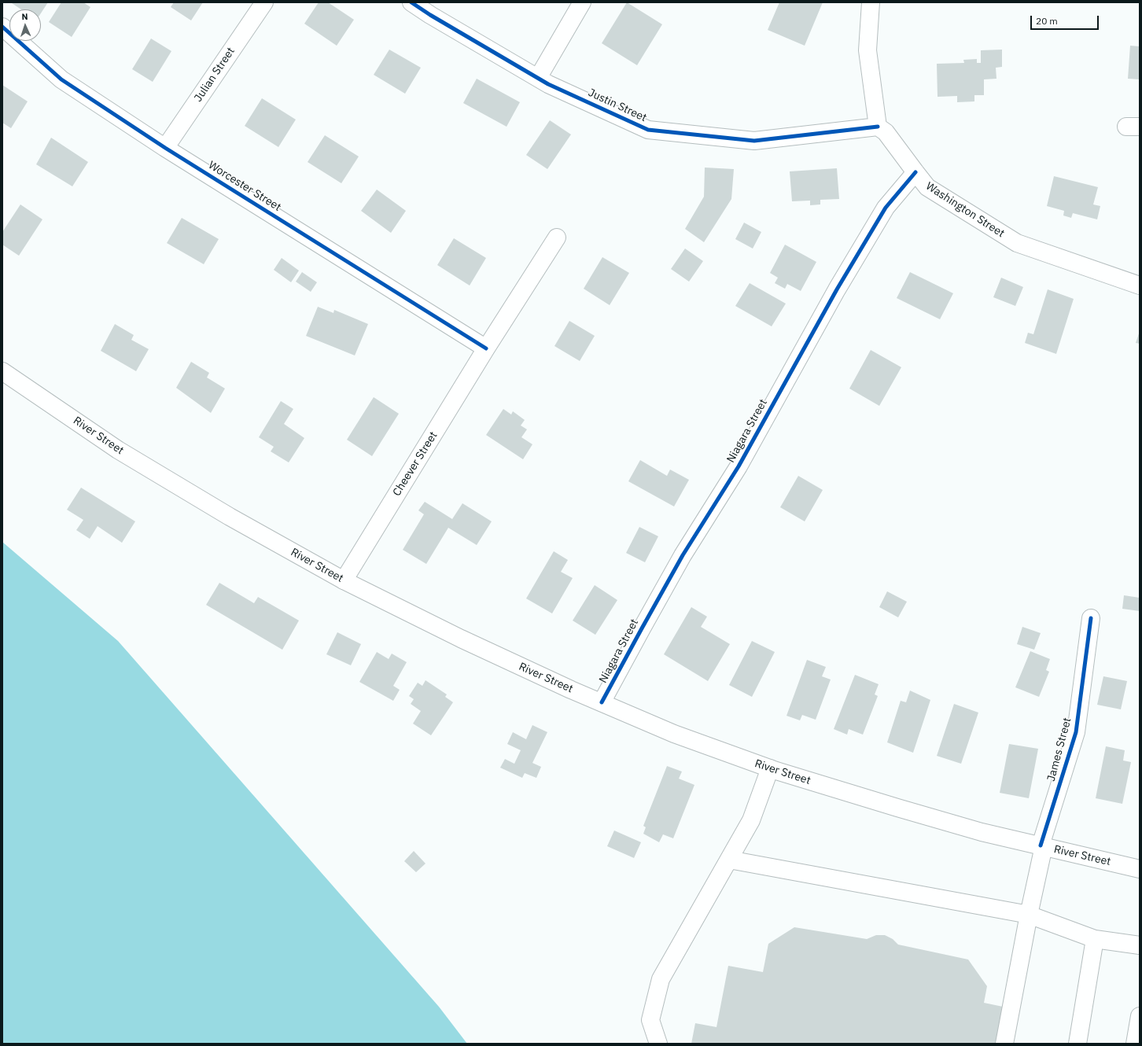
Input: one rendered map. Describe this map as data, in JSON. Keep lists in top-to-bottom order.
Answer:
{
  "streets": {
    "street": [
      "Julian Street",
      "Justin Street",
      "Worcester Street",
      "Washington Street",
      "Niagara Street",
      "River Street",
      "Cheever Street",
      "James Street"
    ]
  },
  "crossings": [
    ["Julian Street", "Worcester Street"],
    ["Justin Street", "Washington Street"],
    ["Worcester Street", "Cheever Street"],
    ["Washington Street", "Niagara Street"],
    ["Niagara Street", "River Street"],
    ["River Street", "Cheever Street"],
    ["River Street", "James Street"]
  ],
  "scale_bar": "20 m",
  "north": "top"
}
